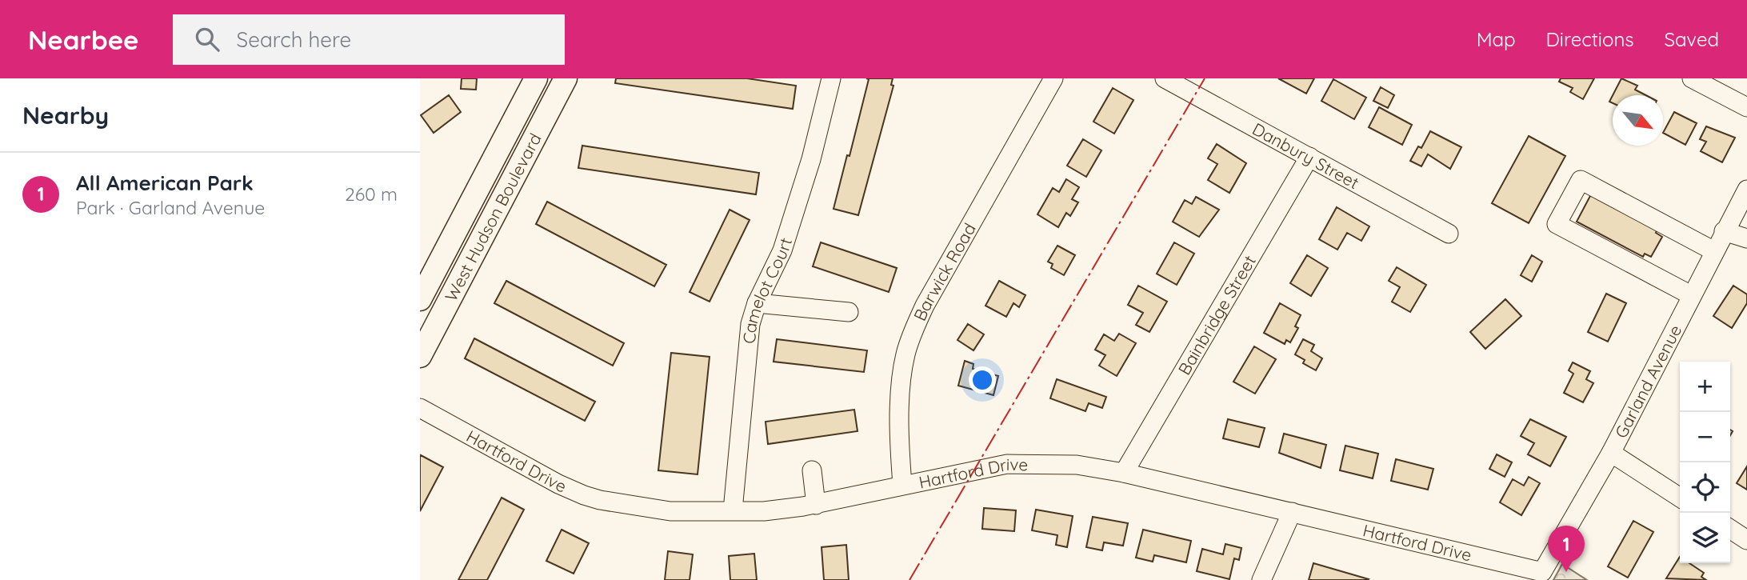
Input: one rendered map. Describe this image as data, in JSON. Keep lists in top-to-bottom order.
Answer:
{
  "streets": {
    "main road": ["West Hudson Boulevard"],
    "street": [
      "Danbury Street",
      "Barwick Road",
      "Camelot Court",
      "Bainbridge Street",
      "Garland Avenue",
      "Hartford Drive"
    ]
  },
  "crossings": [
    ["Danbury Street", "Bainbridge Street"],
    ["Barwick Road", "Hartford Drive"],
    ["Camelot Court", "Hartford Drive"],
    ["Bainbridge Street", "Hartford Drive"],
    ["Garland Avenue", "Hartford Drive"]
  ],
  "north": "bottom right",
  "page": {
    "header": "Nearbee",
    "search": "Search here",
    "nav": ["Map", "Directions", "Saved"],
    "heading": "Nearby",
    "list": [
      {
        "mark": "1",
        "name": "All American Park",
        "note": "Park · Garland Avenue",
        "value": "260 m"
      }
    ],
    "map_buttons": ["+", "−"],
    "pins": "1"
  }
}
